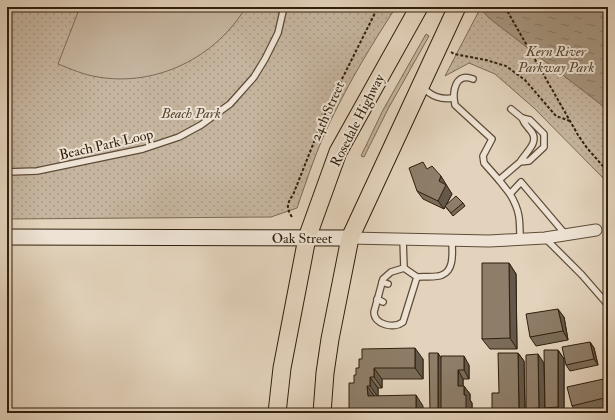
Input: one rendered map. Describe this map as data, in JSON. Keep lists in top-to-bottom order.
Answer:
{
  "streets": {
    "main road": ["Rosedale Highway", "Oak Street"],
    "lane": ["Beach Park Loop"],
    "path": ["24th Street"]
  },
  "crossings": [
    ["Rosedale Highway", "Oak Street"]
  ],
  "parks": ["Kern River Parkway Park", "Beach Park"]
}
